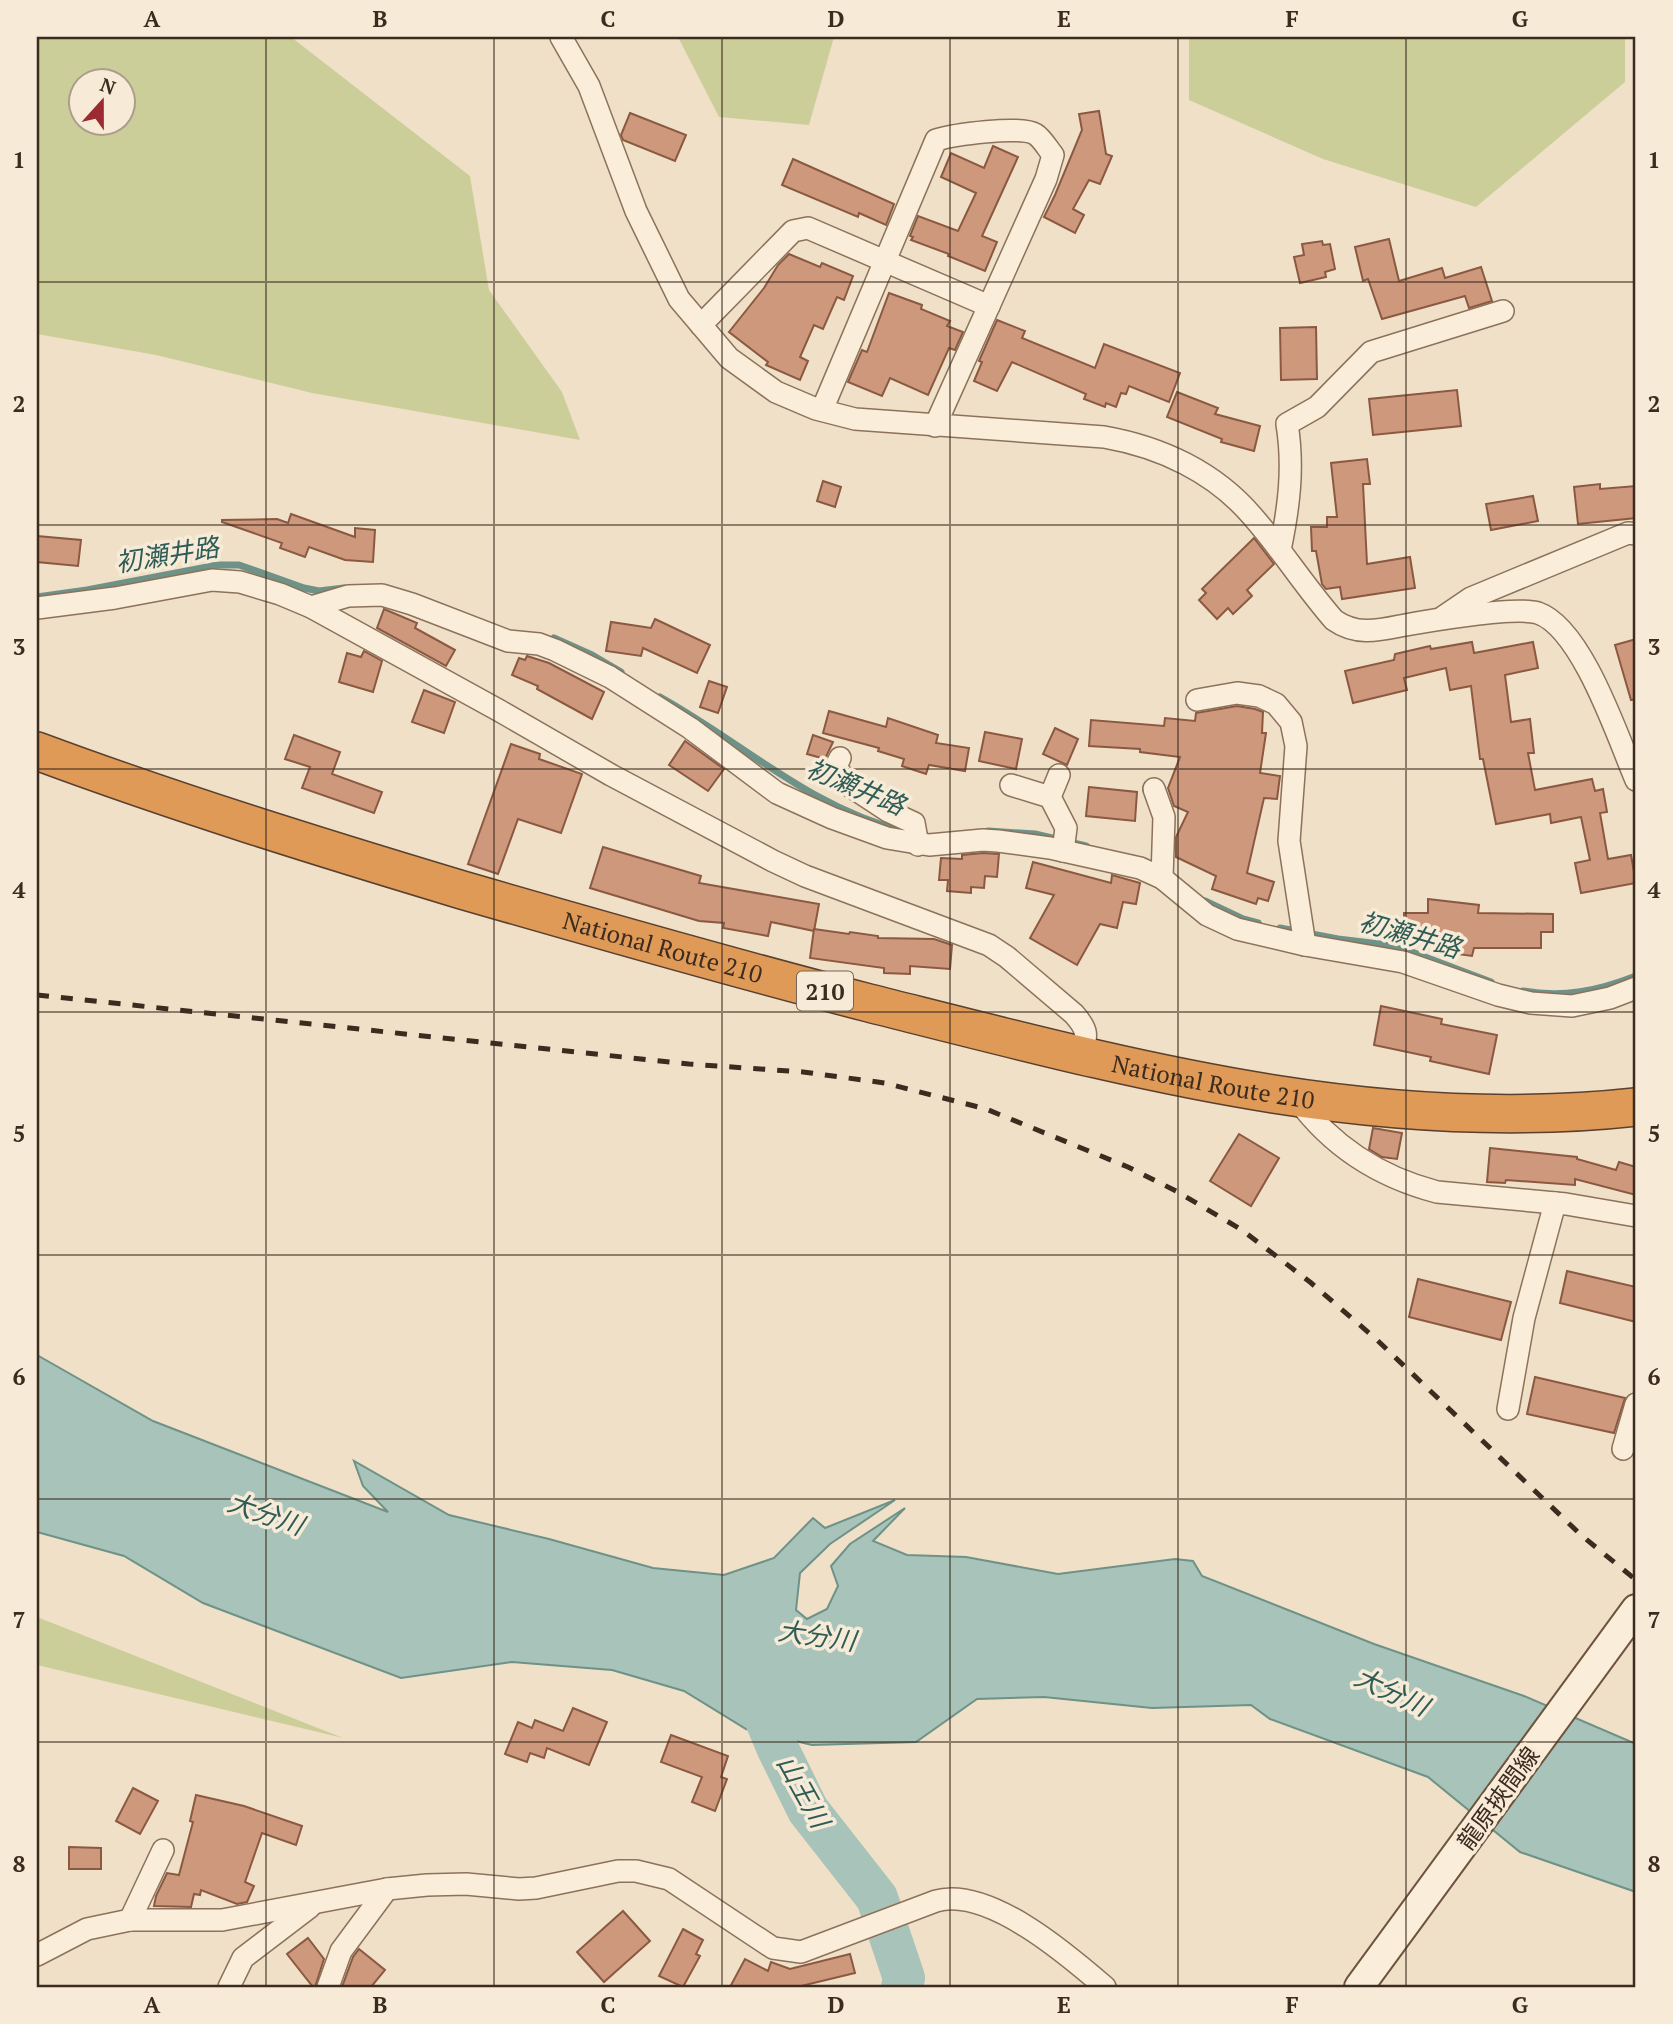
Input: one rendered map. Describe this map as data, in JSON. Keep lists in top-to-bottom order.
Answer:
{
  "streets": {
    "highway": ["National Route 210", "210"],
    "main road": ["龍原挾間線"]
  },
  "water": ["初瀬井路", "大分川", "山王川"],
  "north": "top",
  "grid": {
    "columns": [
      "A",
      "B",
      "C",
      "D",
      "E",
      "F",
      "G"
    ],
    "rows": [
      "1",
      "2",
      "3",
      "4",
      "5",
      "6",
      "7",
      "8"
    ]
  }
}
